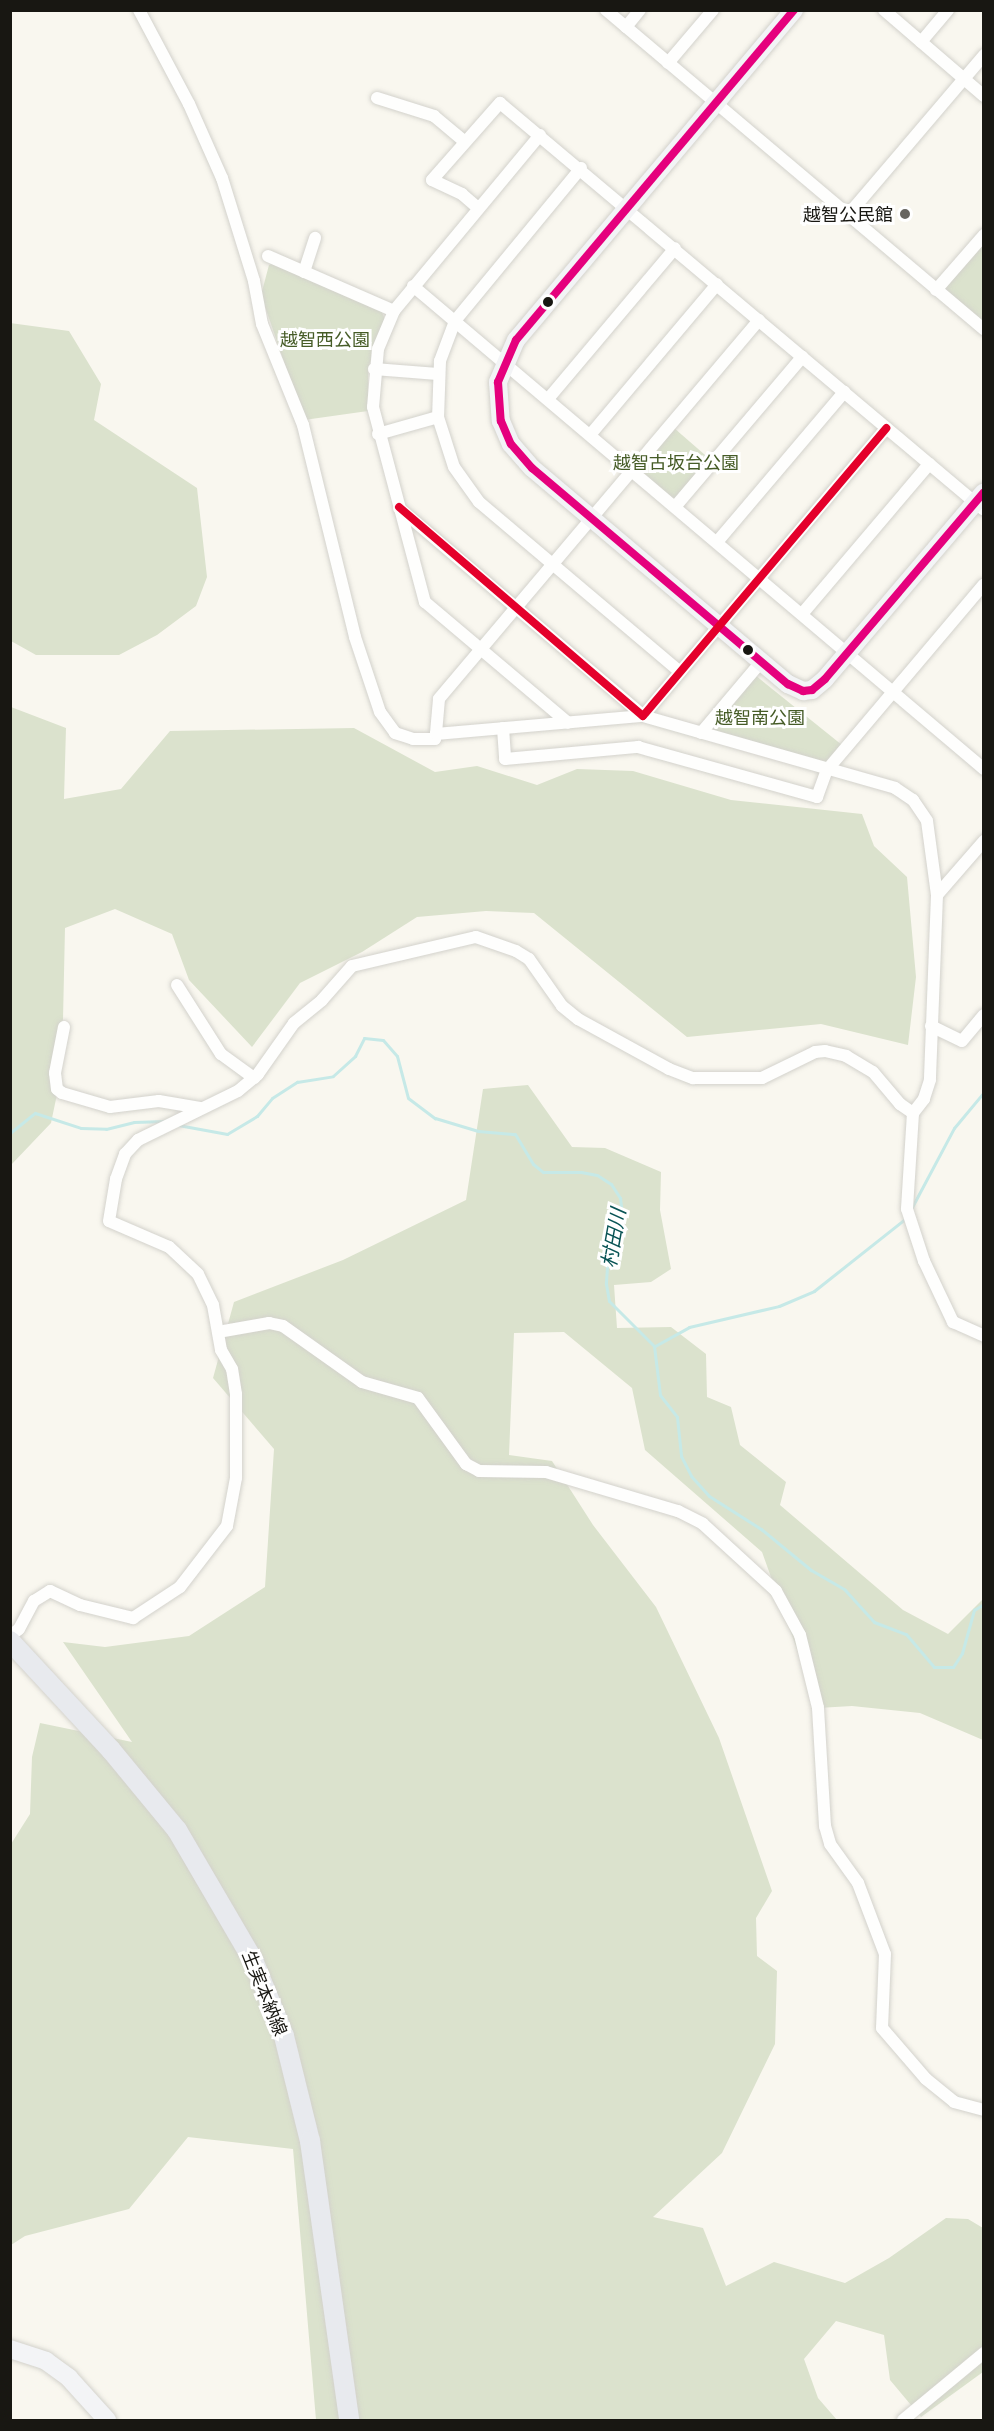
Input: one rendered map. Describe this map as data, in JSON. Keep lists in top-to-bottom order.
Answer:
{
  "streets": {
    "main road": ["生実本納線"]
  },
  "water": ["村田川"],
  "parks": ["越智西公園", "越智古坂台公園", "越智南公園"],
  "places": ["越智公民館"]
}
